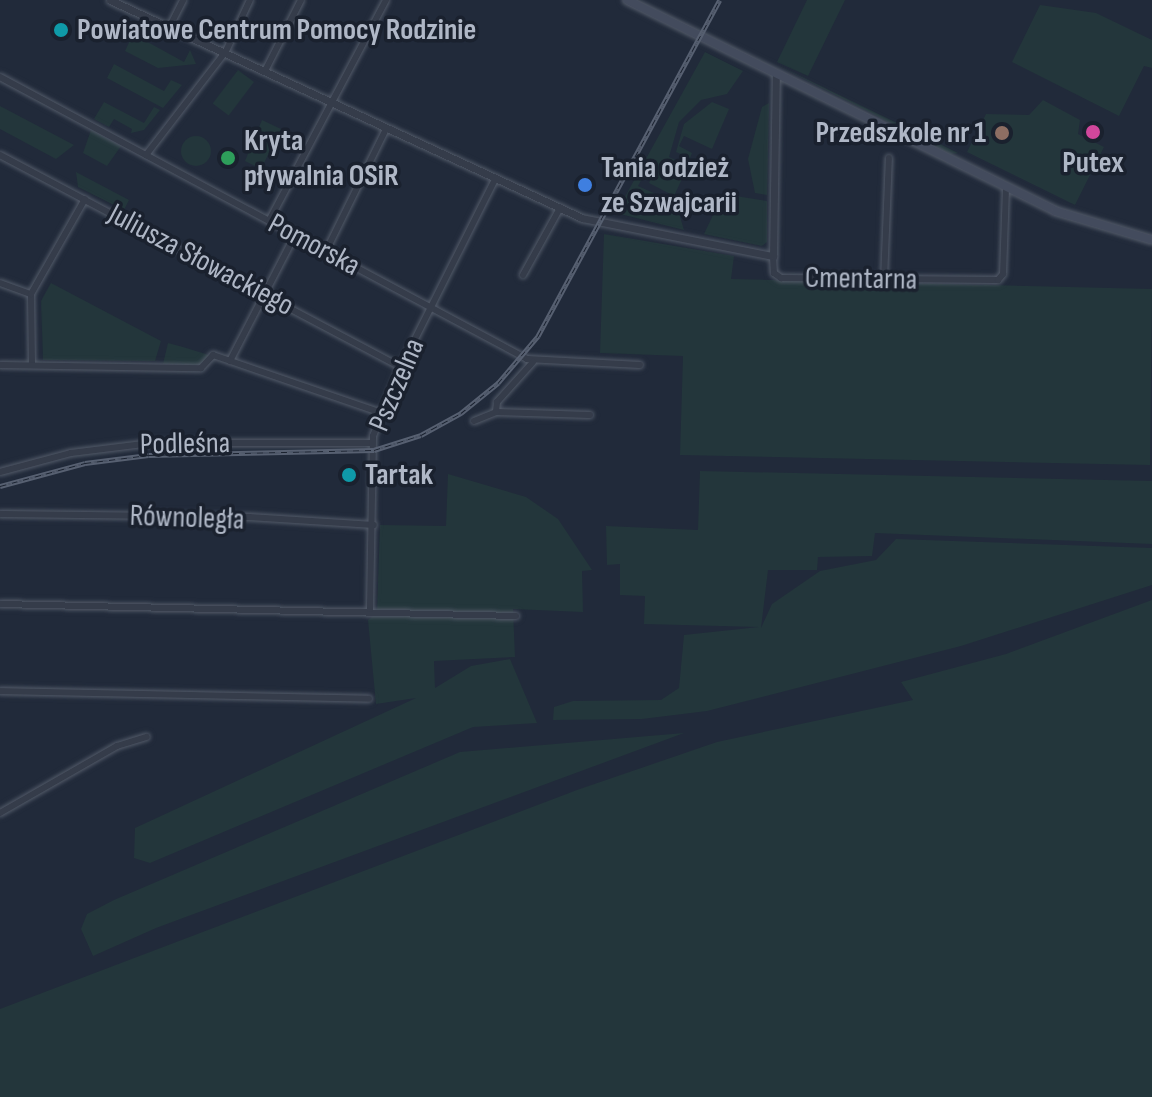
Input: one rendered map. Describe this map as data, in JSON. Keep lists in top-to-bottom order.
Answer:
{
  "streets": {
    "street": [
      "Pomorska",
      "Juliusza Słowackiego",
      "Cmentarna",
      "Pszczelna",
      "Podleśna",
      "Równoległa"
    ]
  },
  "crossings": [
    ["Pomorska", "Pszczelna"],
    ["Juliusza Słowackiego", "Pszczelna"],
    ["Pszczelna", "Podleśna"],
    ["Pszczelna", "Równoległa"]
  ],
  "places": [
    "Powiatowe Centrum Pomocy Rodzinie",
    "Putex",
    "Przedszkole nr 1",
    "Kryta pływalnia OSiR",
    "Tania odzież ze Szwajcarii",
    "Tartak"
  ]
}
